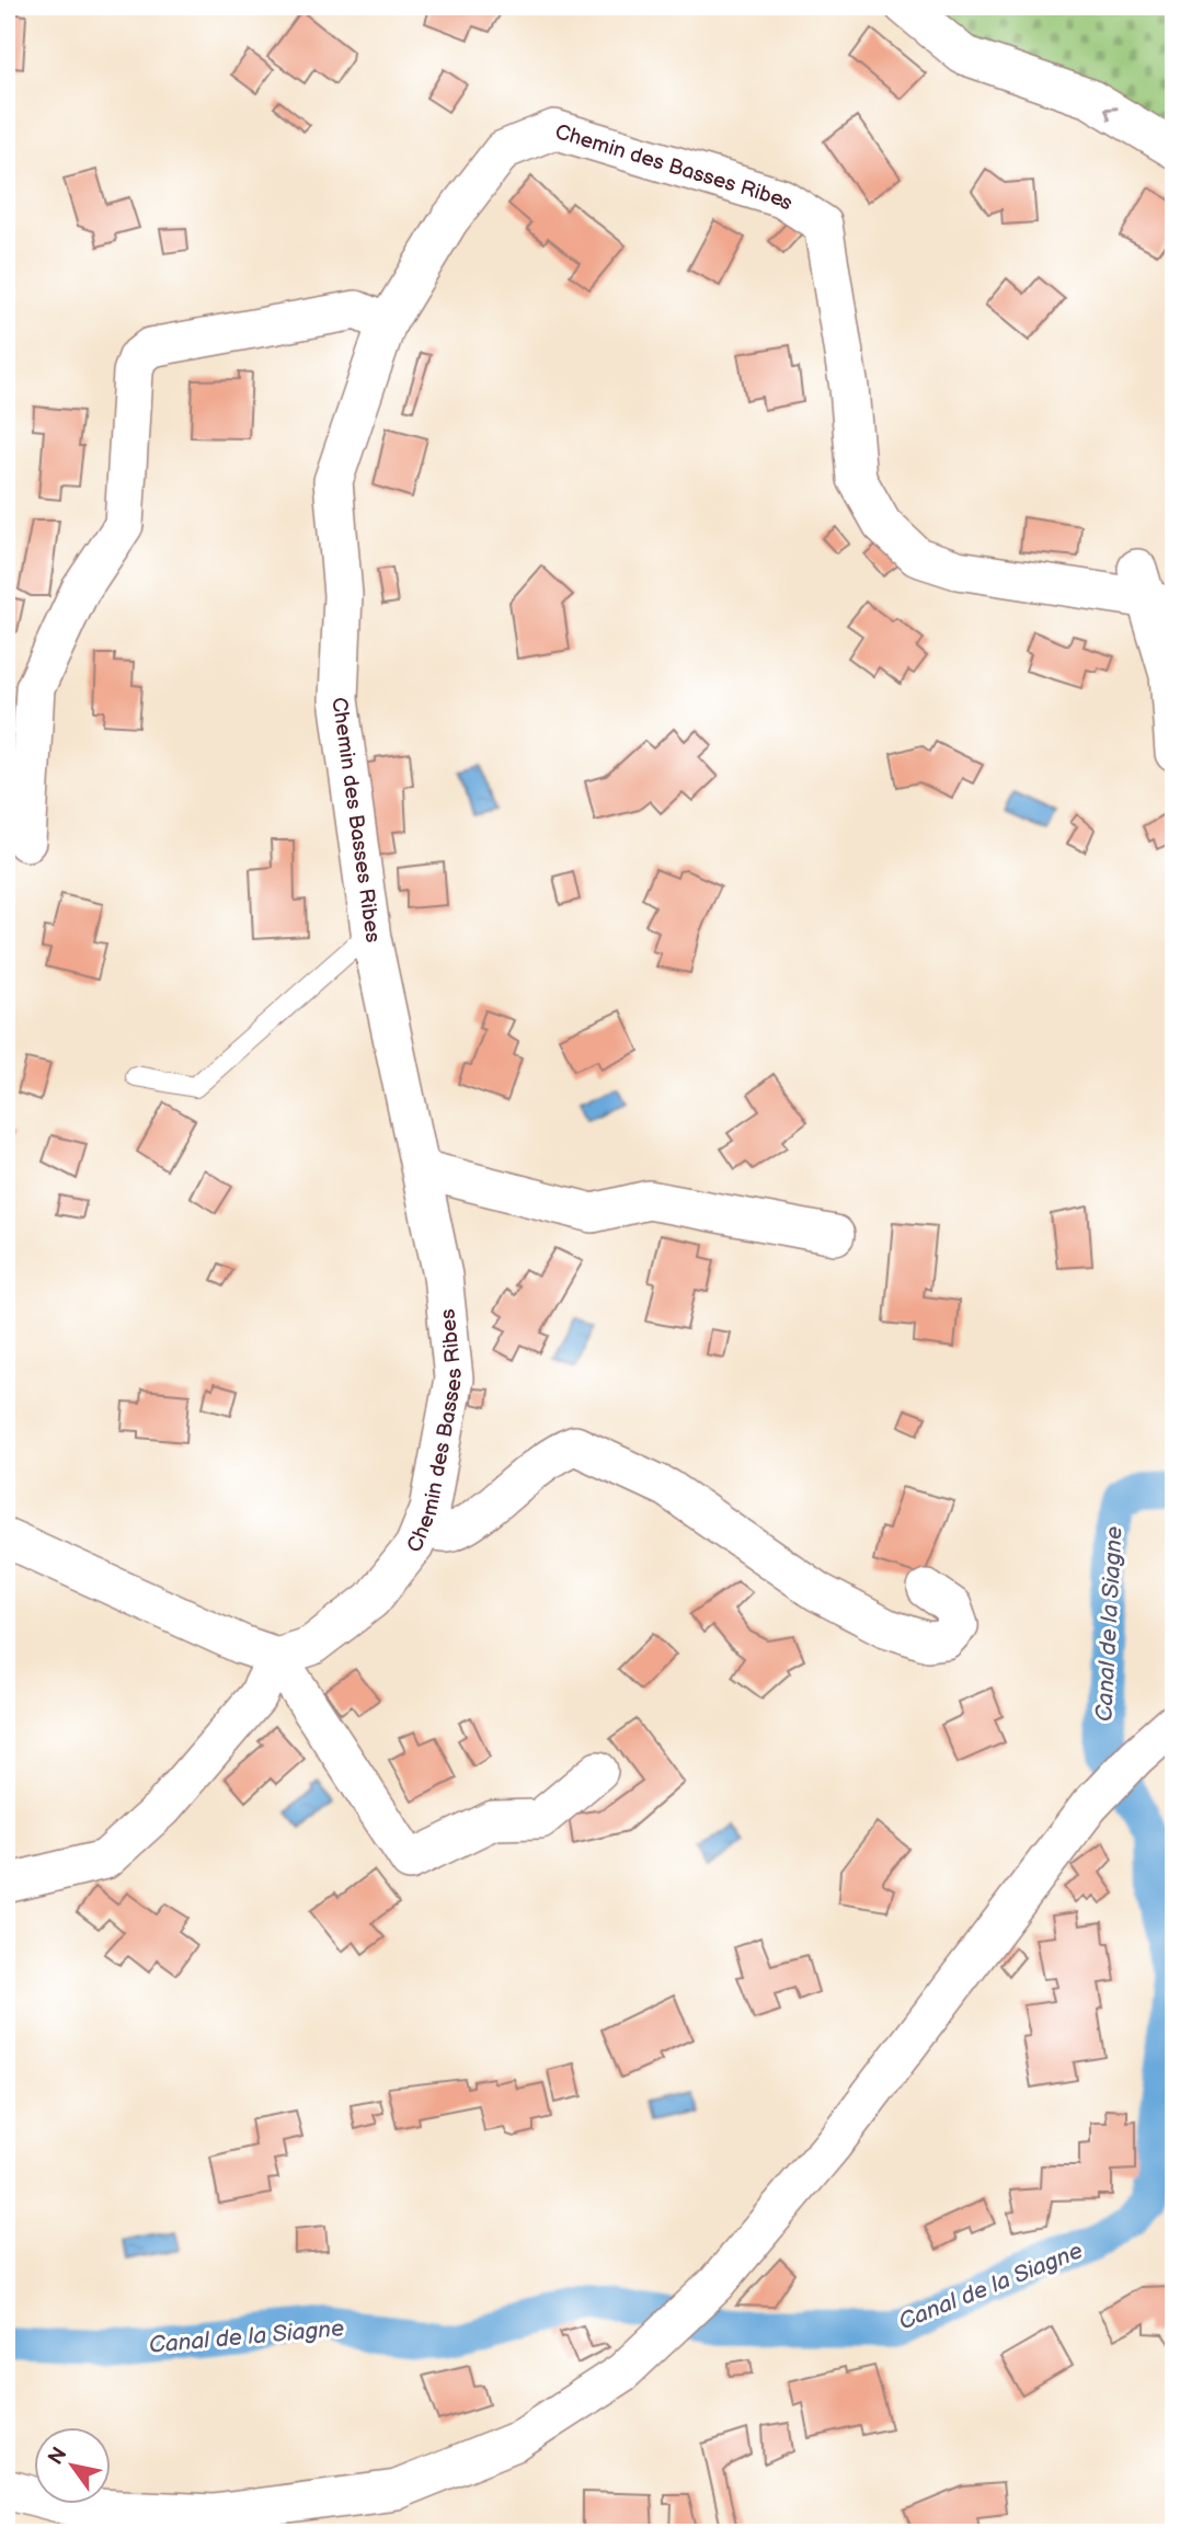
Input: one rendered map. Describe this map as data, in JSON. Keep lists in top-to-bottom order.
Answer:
{
  "streets": {
    "street": ["Chemin des Basses Ribes"]
  },
  "water": ["Canal de la Siagne"],
  "north": "top left"
}
